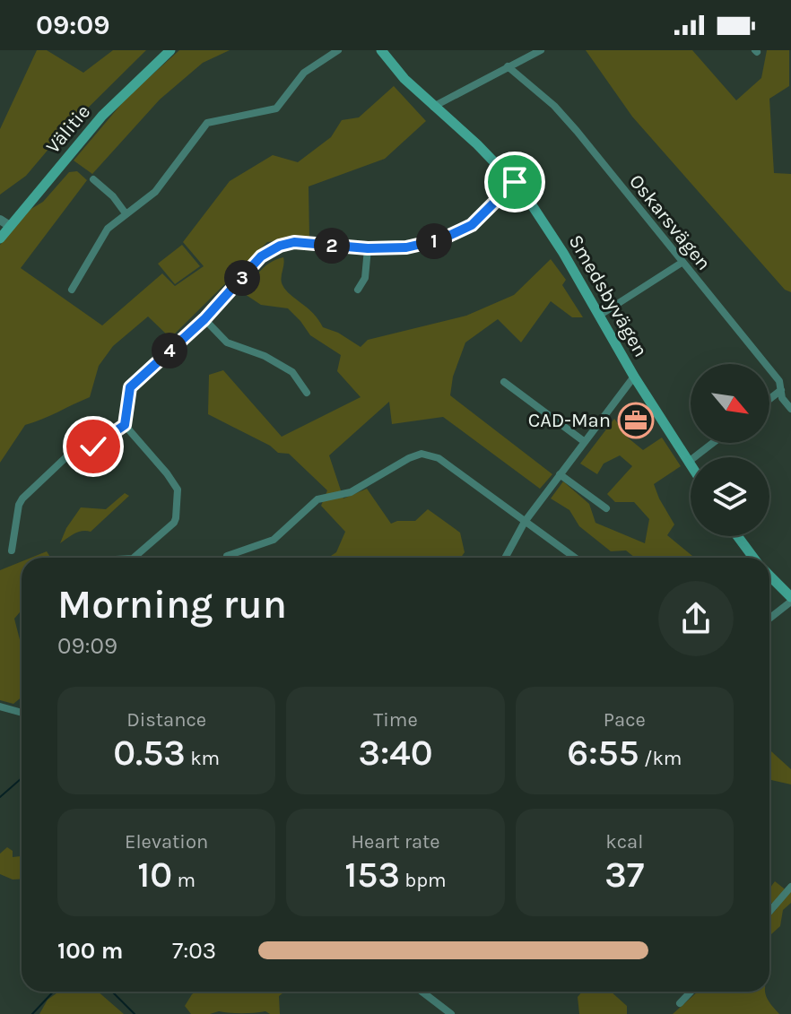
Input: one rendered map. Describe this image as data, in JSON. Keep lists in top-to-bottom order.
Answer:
{
  "streets": {
    "main road": ["Välitie", "Smedsbyvägen"],
    "street": ["Oskarsvägen"]
  },
  "places": {
    "office": ["CAD-Man"]
  },
  "north": "bottom right",
  "page": {
    "status": "09:09",
    "pins": [
      "1",
      "2",
      "3",
      "4"
    ],
    "heading": ["Morning run", "09:09"],
    "stats": [
      ["Distance", "0.53 km"],
      ["Time", "3:40"],
      ["Pace", "6:55 /km"],
      ["Elevation", "10 m"],
      ["Heart rate", "153 bpm"],
      ["kcal", "37"]
    ],
    "list": [
      {
        "name": "100 m",
        "note": "7:03"
      }
    ]
  }
}
